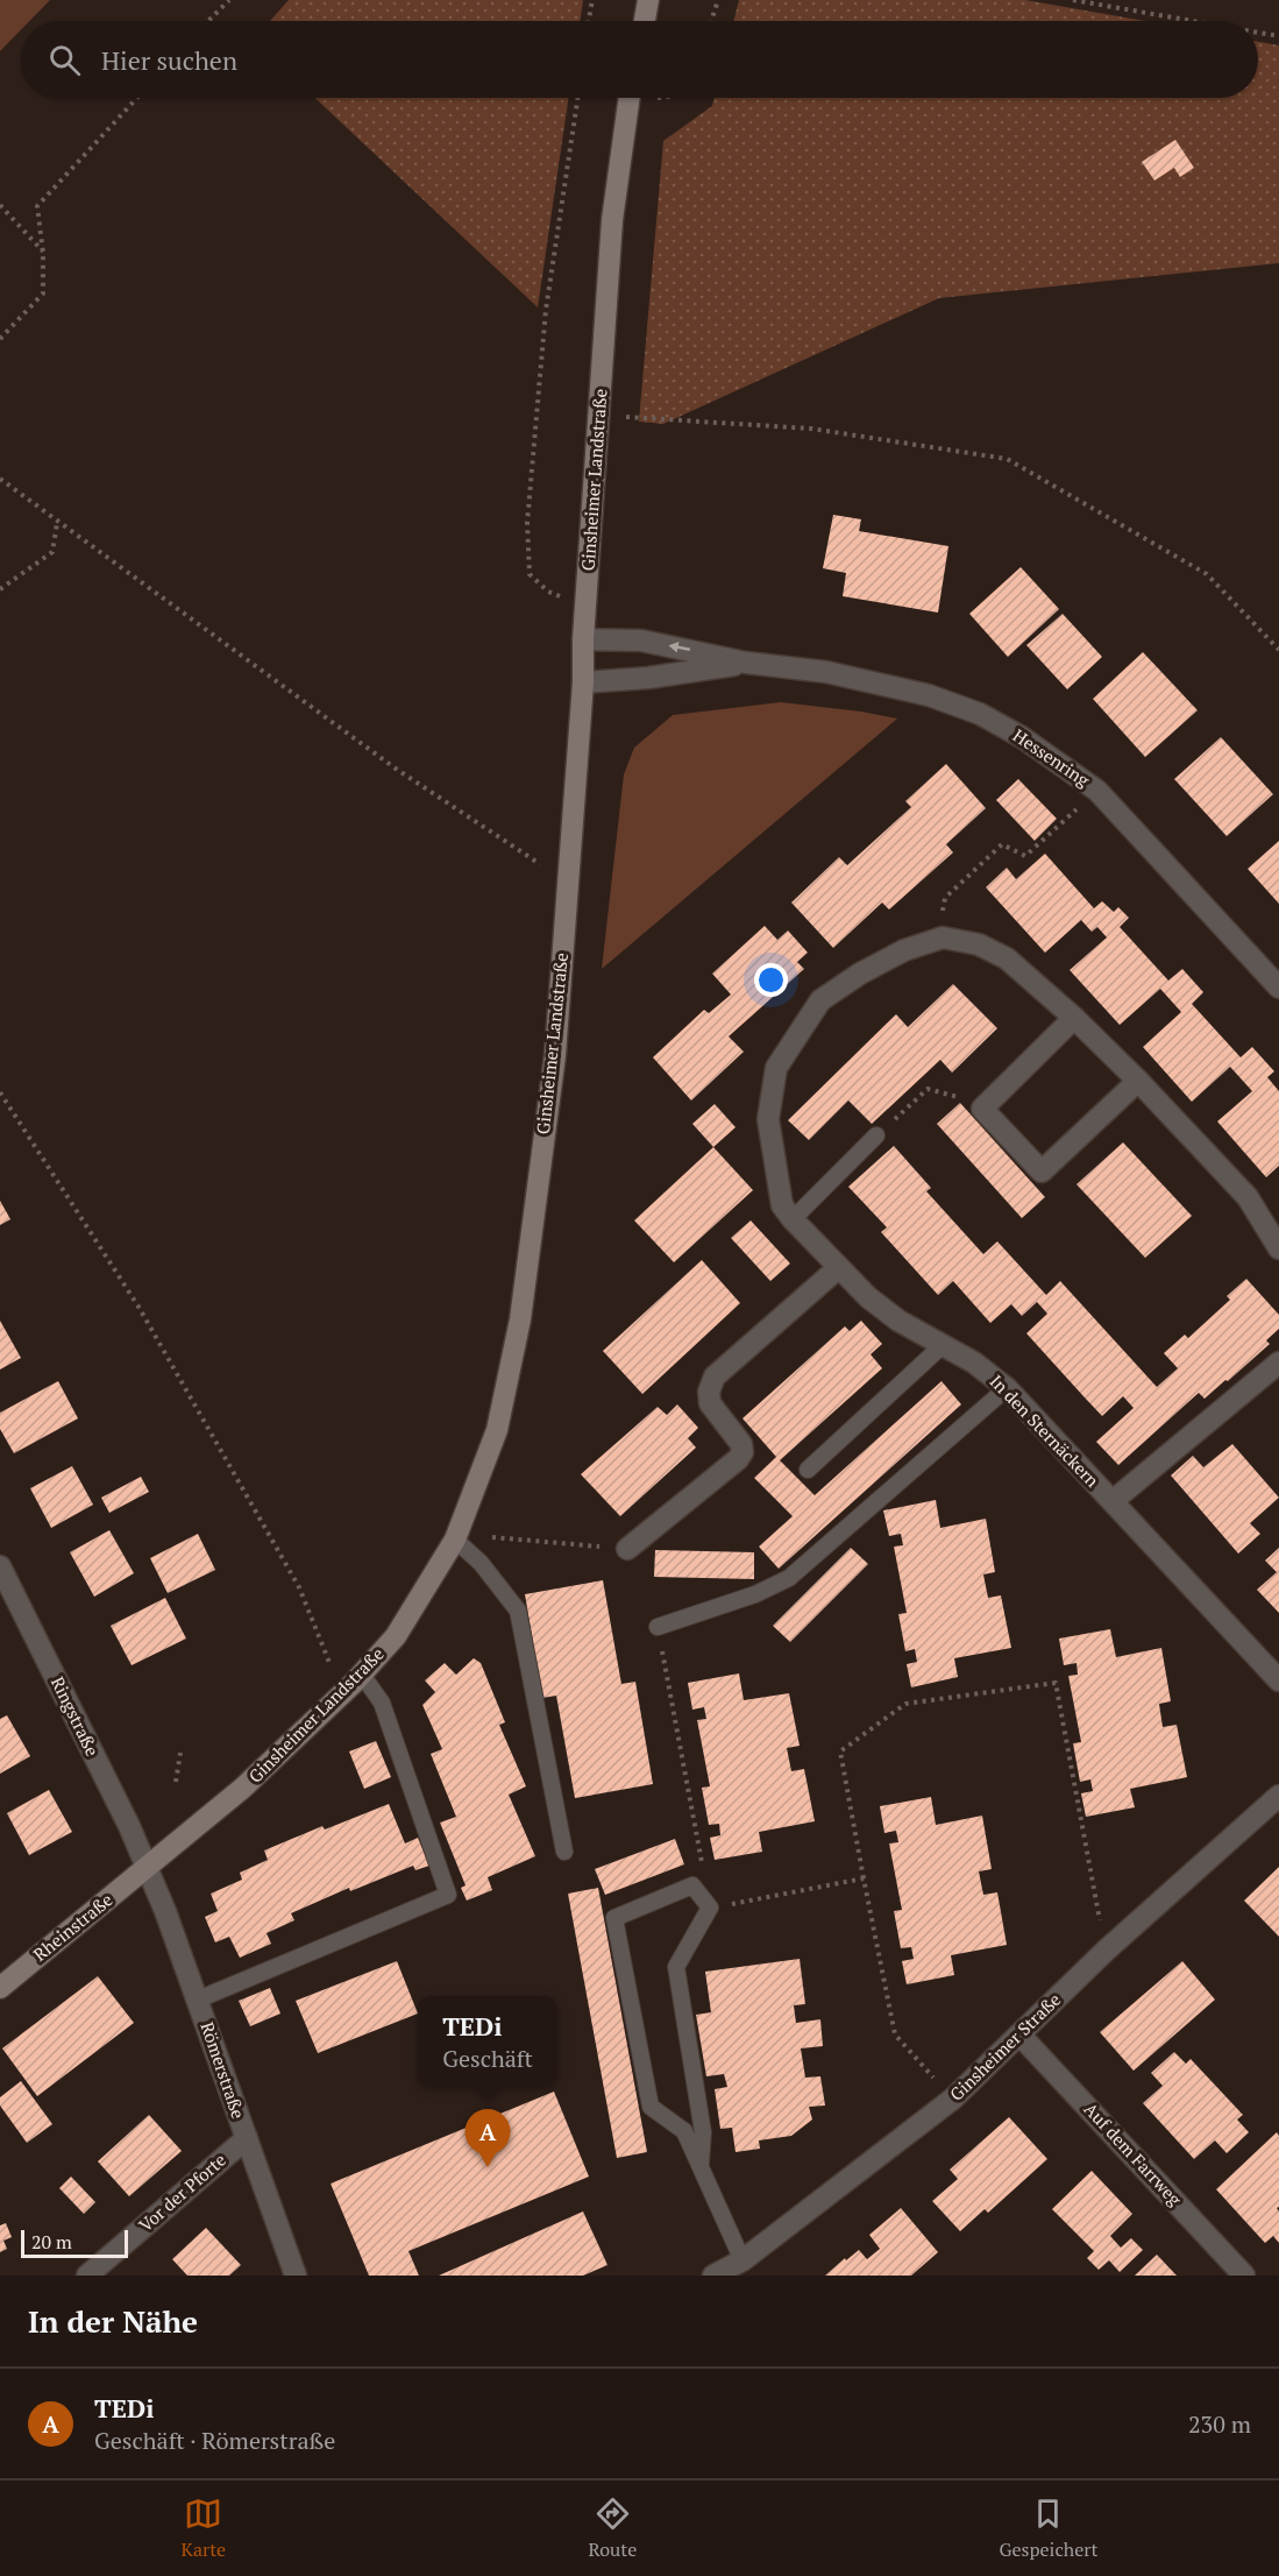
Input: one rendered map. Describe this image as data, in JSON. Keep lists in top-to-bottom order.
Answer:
{
  "streets": {
    "main road": ["Ginsheimer Landstraße", "Rheinstraße"],
    "street": [
      "Hessenring",
      "In den Sternäckern",
      "Ringstraße",
      "Ginsheimer Straße",
      "Römerstraße",
      "Auf dem Farrweg",
      "Vor der Pforte"
    ]
  },
  "crossings": [
    ["Ginsheimer Landstraße", "Hessenring"],
    ["Ginsheimer Landstraße", "Ringstraße"],
    ["Ginsheimer Landstraße", "Rheinstraße"],
    ["Ginsheimer Landstraße", "Römerstraße"],
    ["Ringstraße", "Rheinstraße"],
    ["Ringstraße", "Römerstraße"],
    ["Rheinstraße", "Römerstraße"],
    ["Ginsheimer Straße", "Auf dem Farrweg"],
    ["Römerstraße", "Vor der Pforte"]
  ],
  "scale_bar": "20 m",
  "page": {
    "search": "Hier suchen",
    "popup": ["TEDi", "Geschäft"],
    "pins": "A",
    "scale": "20 m",
    "heading": "In der Nähe",
    "list": [
      {
        "mark": "A",
        "name": "TEDi",
        "note": "Geschäft · Römerstraße",
        "value": "230 m"
      }
    ],
    "nav": ["Karte", "Route", "Gespeichert"]
  }
}
